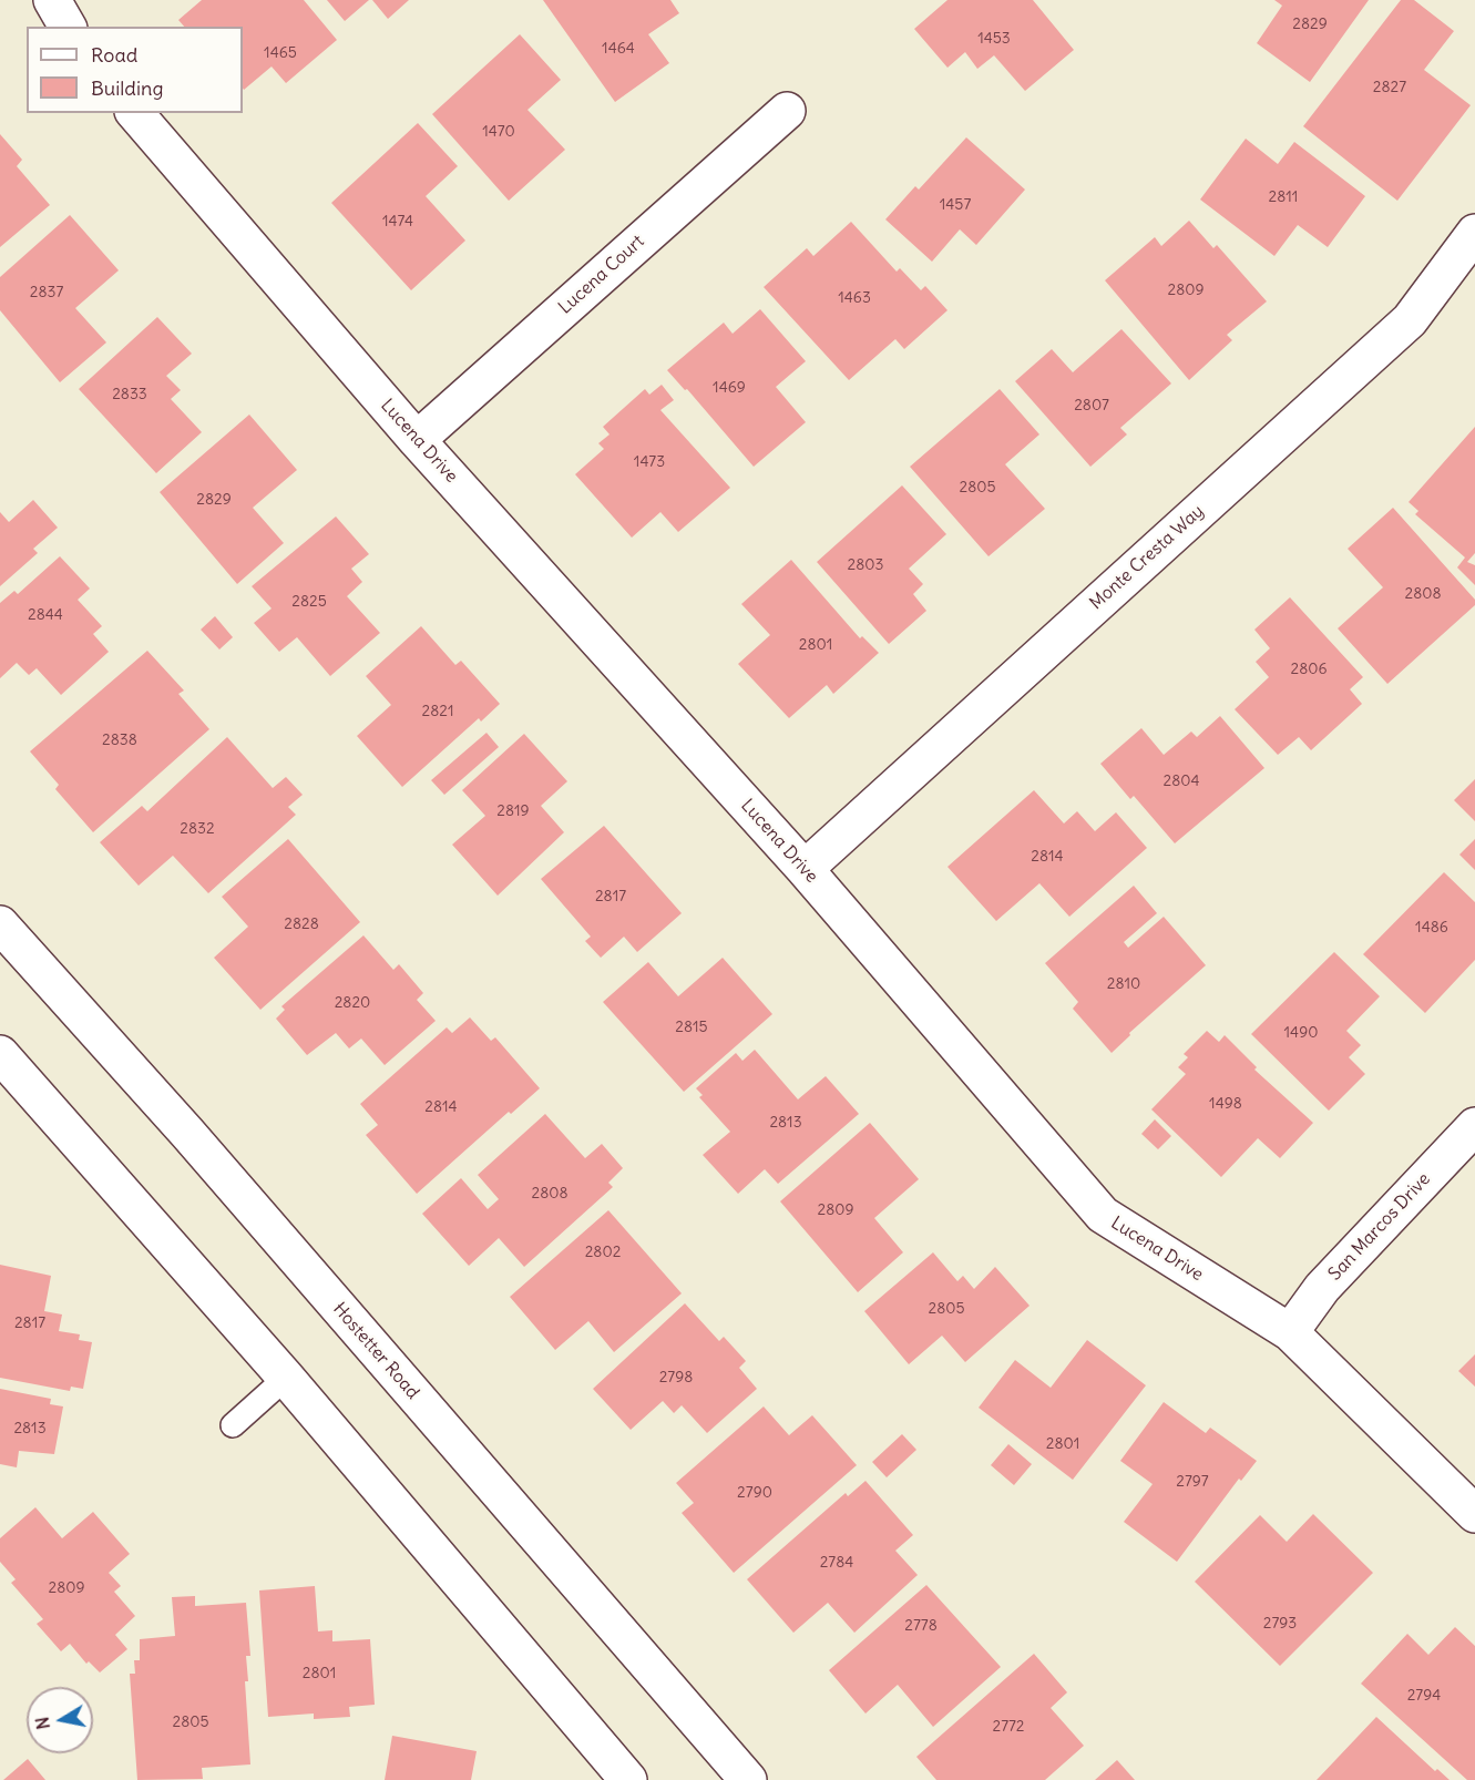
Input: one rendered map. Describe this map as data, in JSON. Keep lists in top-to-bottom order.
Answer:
{
  "streets": {
    "street": [
      "Lucena Court",
      "Lucena Drive",
      "Monte Cresta Way",
      "San Marcos Drive",
      "Hostetter Road"
    ]
  },
  "crossings": [
    ["Lucena Court", "Lucena Drive"],
    ["Lucena Drive", "Monte Cresta Way"],
    ["Lucena Drive", "San Marcos Drive"]
  ],
  "house_numbers": [
    "2829",
    "1453",
    "1464",
    "1465",
    "2827",
    "1470",
    "2811",
    "1457",
    "1474",
    "2809",
    "2837",
    "1463",
    "1469",
    "2833",
    "2807",
    "1473",
    "2805",
    "2829",
    "2803",
    "2808",
    "2825",
    "2844",
    "2801",
    "2806",
    "2821",
    "2838",
    "2804",
    "2819",
    "2832",
    "2814",
    "2817",
    "2828",
    "1486",
    "2810",
    "2820",
    "2815",
    "1490",
    "1498",
    "2814",
    "2813",
    "2808",
    "2809",
    "2802",
    "2805",
    "2817",
    "2798",
    "2813",
    "2801",
    "2797",
    "2790",
    "2784",
    "2809",
    "2793",
    "2778",
    "2801",
    "2794",
    "2805",
    "2772"
  ],
  "legend": ["Road", "Building"],
  "north": "left"
}
